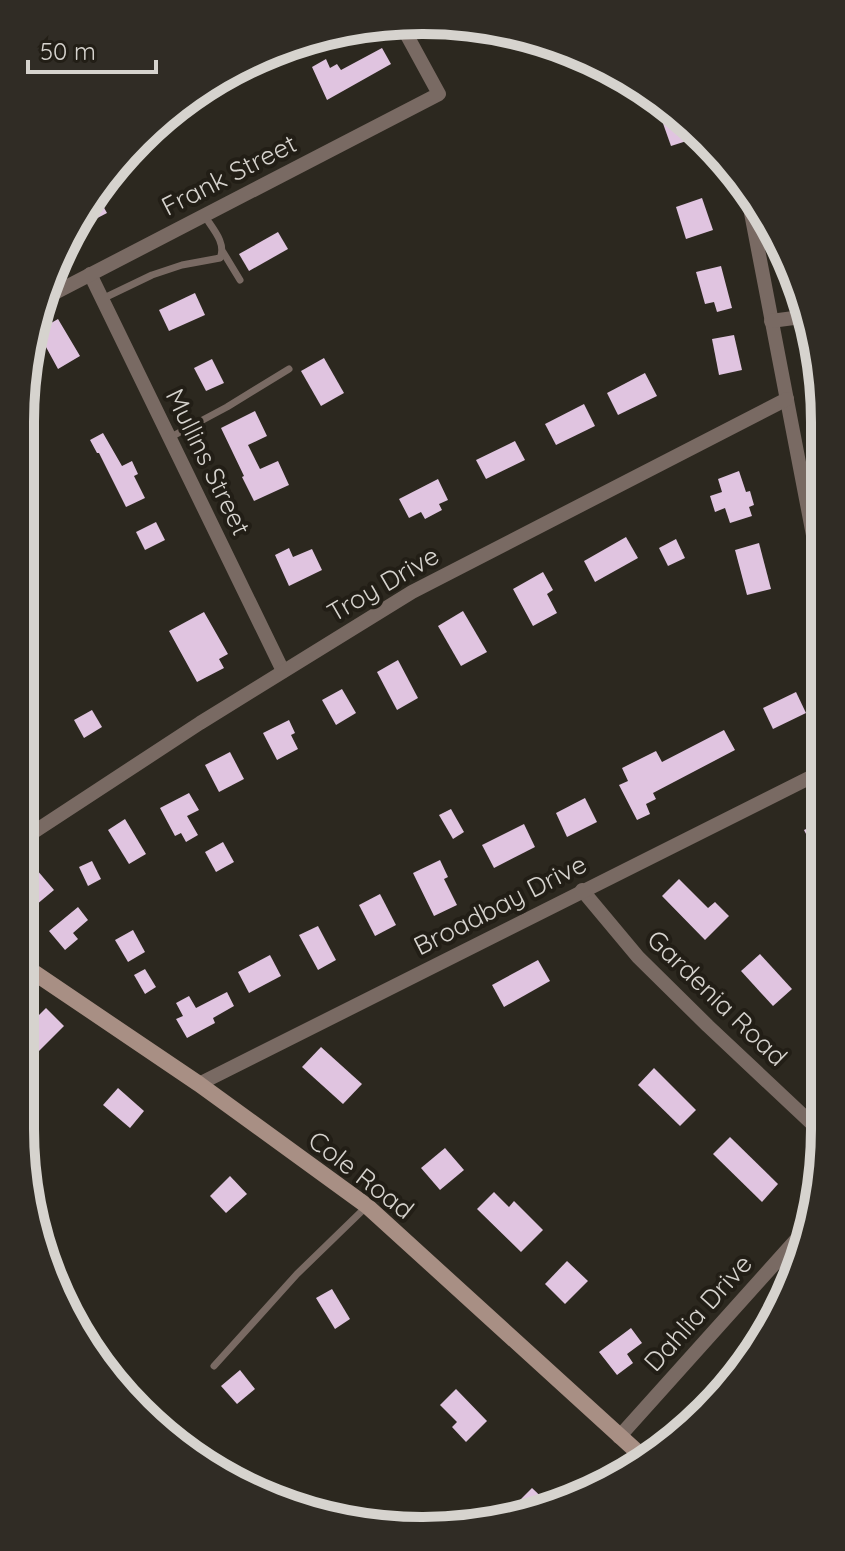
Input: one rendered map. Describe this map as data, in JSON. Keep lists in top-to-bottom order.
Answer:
{
  "streets": {
    "street": [
      "Frank Street",
      "Mullins Street",
      "Troy Drive",
      "Broadbay Drive",
      "Gardenia Road",
      "Cole Road",
      "Dahlia Drive"
    ]
  },
  "crossings": [
    ["Frank Street", "Mullins Street"],
    ["Mullins Street", "Troy Drive"],
    ["Broadbay Drive", "Gardenia Road"],
    ["Broadbay Drive", "Cole Road"],
    ["Cole Road", "Dahlia Drive"]
  ],
  "scale_bar": "50 m"
}
